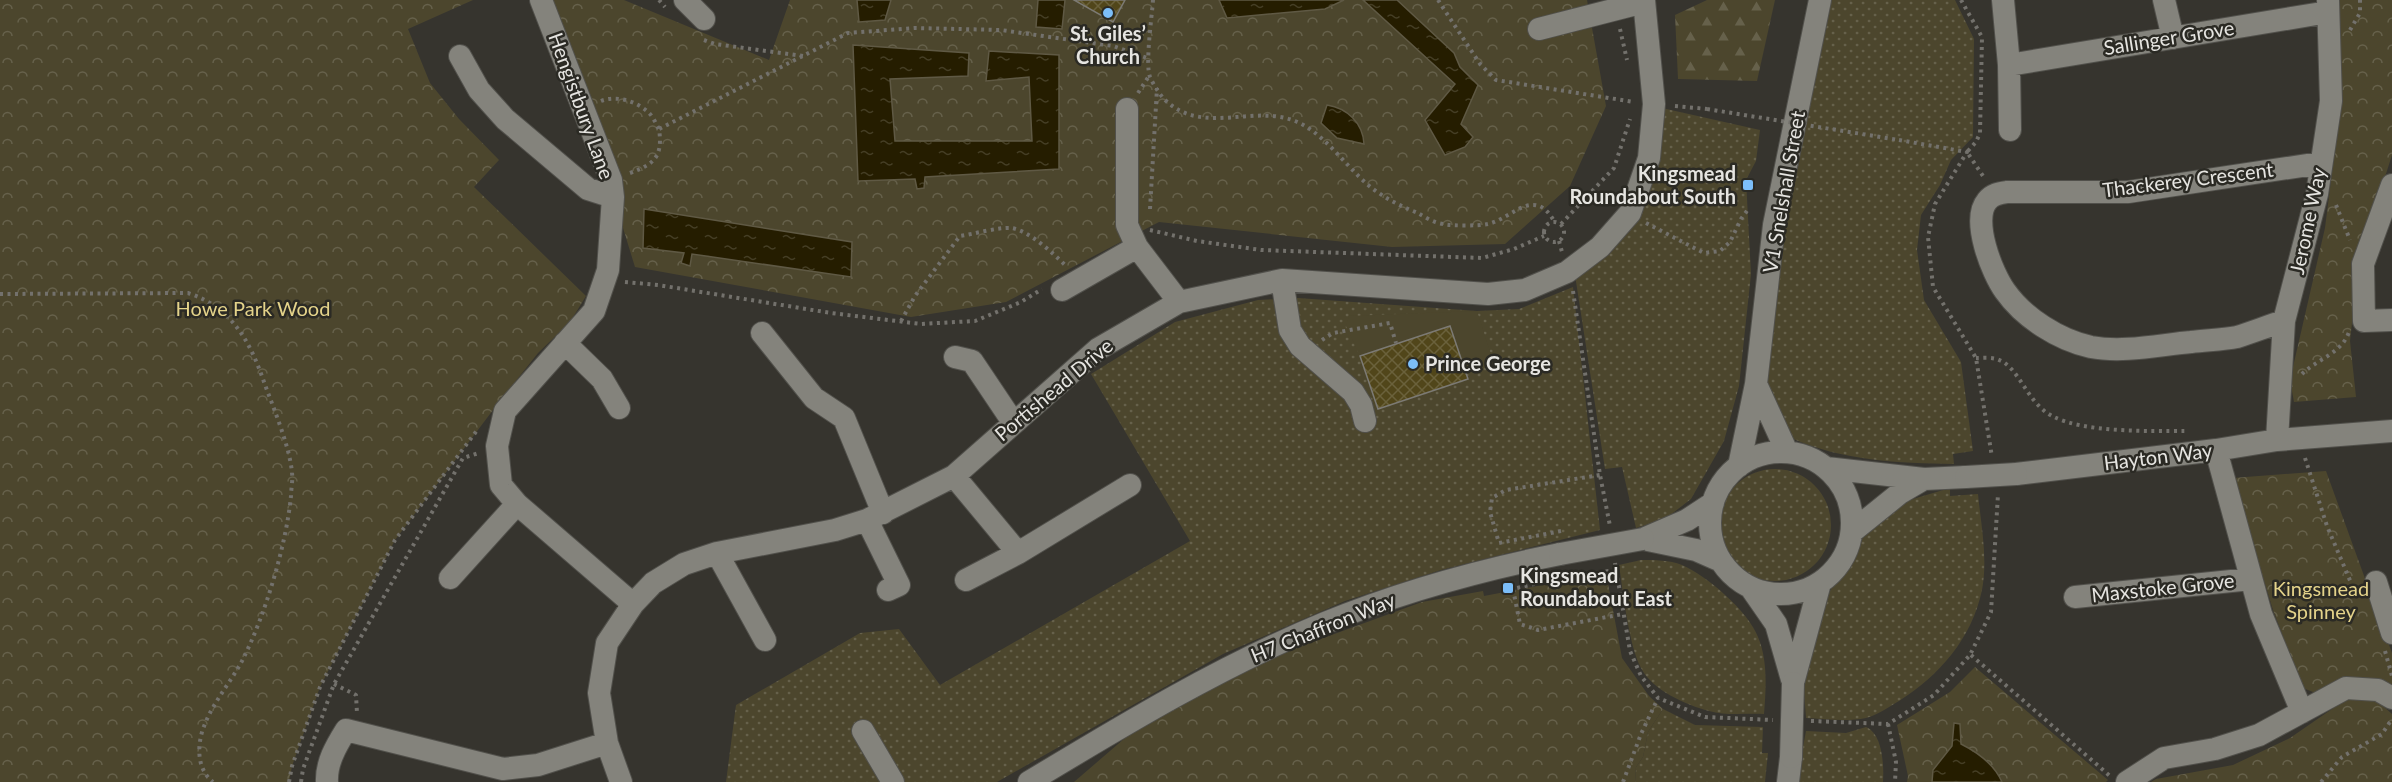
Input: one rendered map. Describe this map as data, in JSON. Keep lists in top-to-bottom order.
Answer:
{
  "streets": {
    "street": [
      "Sallinger Grove",
      "Hengistbury Lane",
      "Thackerey Crescent",
      "V1 Snelshall Street",
      "Jerome Way",
      "Portishead Drive",
      "Hayton Way",
      "Maxstoke Grove",
      "H7 Chaffron Way"
    ]
  },
  "crossings": [
    ["Sallinger Grove", "Jerome Way"],
    ["Hengistbury Lane", "Portishead Drive"],
    ["Thackerey Crescent", "Jerome Way"],
    ["V1 Snelshall Street", "Hayton Way"],
    ["V1 Snelshall Street", "H7 Chaffron Way"],
    ["Jerome Way", "Hayton Way"],
    ["Hayton Way", "Maxstoke Grove"],
    ["Hayton Way", "H7 Chaffron Way"]
  ],
  "parks": ["Howe Park Wood", "Kingsmead Spinney"],
  "places": {
    "other": ["St. Giles’ Church", "Prince George"],
    "transit": ["Kingsmead Roundabout South", "Kingsmead Roundabout East"]
  }
}
